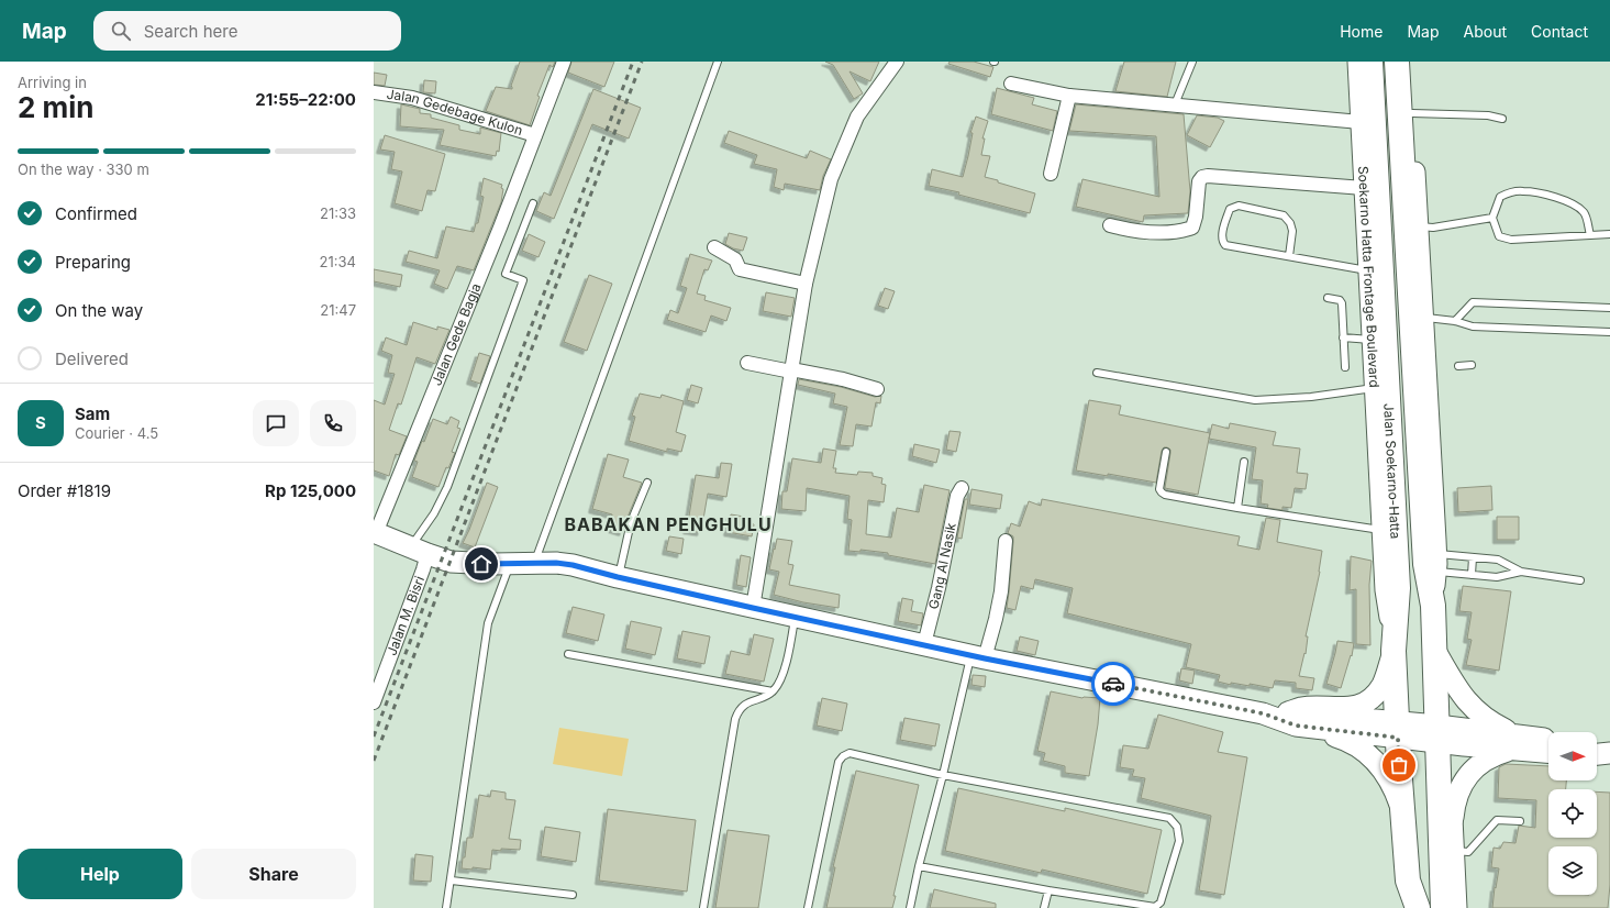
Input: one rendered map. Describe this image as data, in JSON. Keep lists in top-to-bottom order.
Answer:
{
  "streets": {
    "highway": ["Jalan Soekarno-Hatta"],
    "main road": ["Soekarno Hatta Frontage Boulevard"],
    "street": [
      "Jalan Gedebage Kulon",
      "Jalan Gede Bagja",
      "Gang Al Nasik",
      "Jalan M. Bisri"
    ]
  },
  "crossings": [
    ["Jalan Gedebage Kulon", "Jalan Gede Bagja"],
    ["Soekarno Hatta Frontage Boulevard", "Jalan Soekarno-Hatta"]
  ],
  "districts": ["BABAKAN PENGHULU"],
  "north": "right",
  "page": {
    "header": "Map",
    "search": "Search here",
    "nav": [
      "Home",
      "Map",
      "About",
      "Contact"
    ],
    "heading": ["2 min", "Arriving in", "21:55–22:00"],
    "panel": [
      "Sam",
      "Courier · 4.5",
      "Order #1819",
      "Rp 125,000"
    ],
    "bar": "On the way · 330 m",
    "list": [
      ["Confirmed", "21:33"],
      ["Preparing", "21:34"],
      ["On the way", "21:47"],
      "Delivered"
    ],
    "round": "S",
    "buttons": ["Help", "Share"]
  }
}
